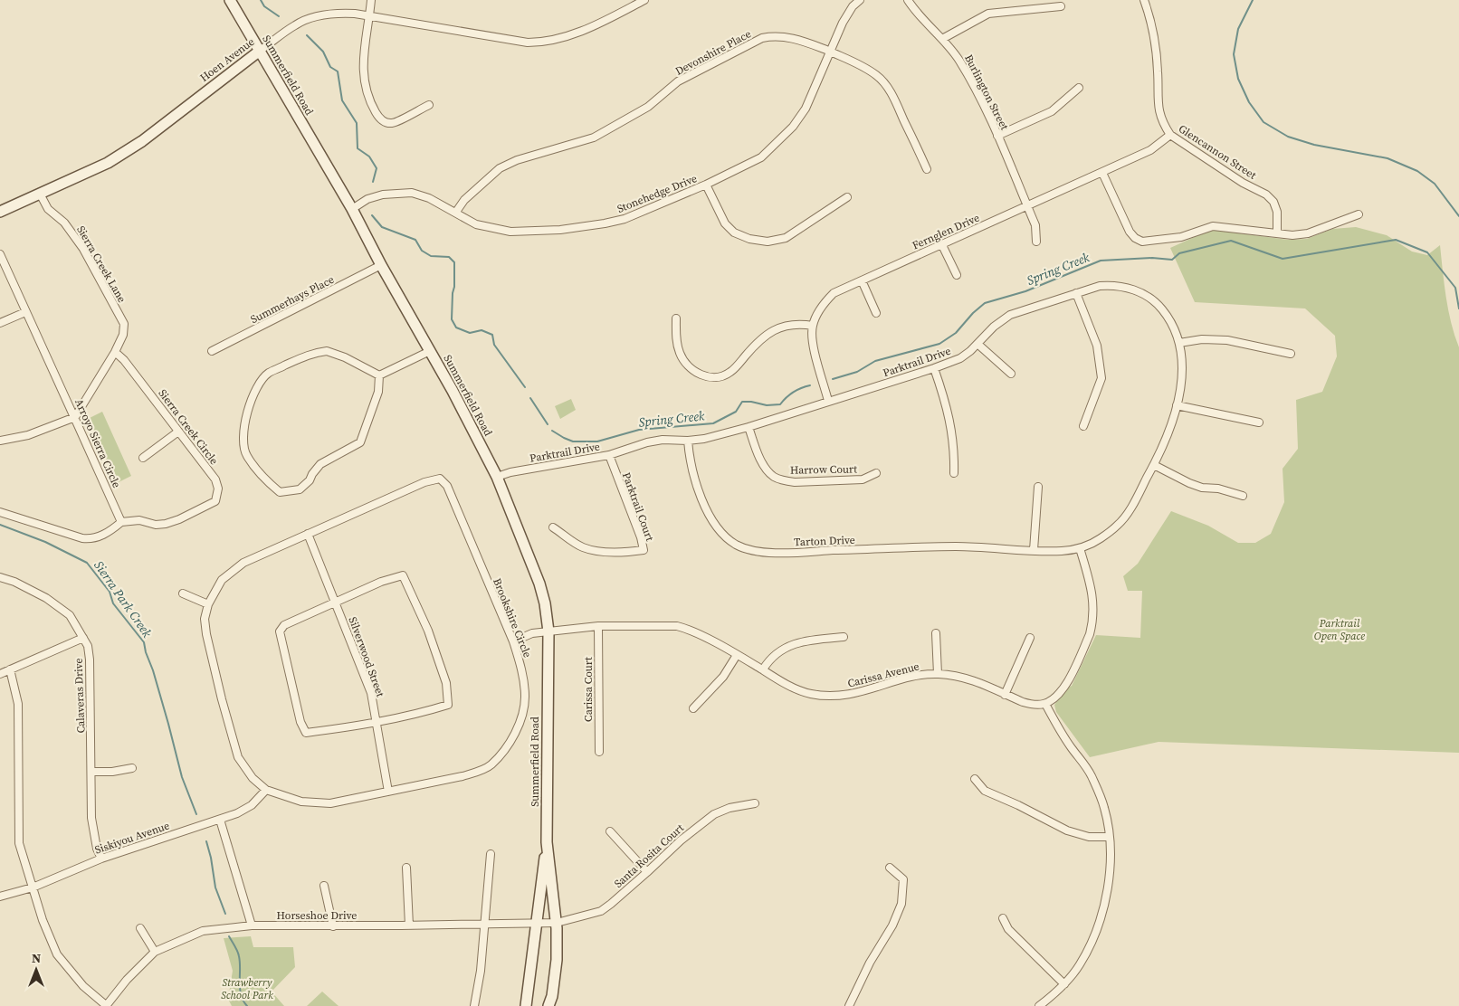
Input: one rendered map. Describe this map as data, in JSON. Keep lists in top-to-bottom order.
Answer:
{
  "streets": {
    "street": [
      "Devonshire Place",
      "Hoen Avenue",
      "Summerfield Road",
      "Burlington Street",
      "Glencannon Street",
      "Stonehedge Drive",
      "Fernglen Drive",
      "Sierra Creek Lane",
      "Summerhays Place",
      "Parktrail Drive",
      "Sierra Creek Circle",
      "Arroyo Sierra Circle",
      "Harrow Court",
      "Parktrail Court",
      "Tarton Drive",
      "Brookshire Circle",
      "Silverwood Street",
      "Carissa Avenue",
      "Carissa Court",
      "Calaveras Drive",
      "Siskiyou Avenue",
      "Santa Rosita Court",
      "Horseshoe Drive"
    ]
  },
  "crossings": [
    ["Devonshire Place", "Stonehedge Drive"],
    ["Hoen Avenue", "Summerfield Road"],
    ["Hoen Avenue", "Sierra Creek Lane"],
    ["Summerfield Road", "Stonehedge Drive"],
    ["Summerfield Road", "Summerhays Place"],
    ["Summerfield Road", "Parktrail Drive"],
    ["Summerfield Road", "Carissa Avenue"],
    ["Summerfield Road", "Santa Rosita Court"],
    ["Summerfield Road", "Horseshoe Drive"],
    ["Burlington Street", "Fernglen Drive"],
    ["Glencannon Street", "Fernglen Drive"],
    ["Fernglen Drive", "Parktrail Drive"],
    ["Sierra Creek Lane", "Sierra Creek Circle"],
    ["Parktrail Drive", "Harrow Court"],
    ["Parktrail Drive", "Parktrail Court"],
    ["Parktrail Drive", "Tarton Drive"],
    ["Sierra Creek Circle", "Arroyo Sierra Circle"],
    ["Brookshire Circle", "Silverwood Street"],
    ["Brookshire Circle", "Carissa Avenue"],
    ["Brookshire Circle", "Siskiyou Avenue"],
    ["Carissa Avenue", "Carissa Court"],
    ["Calaveras Drive", "Siskiyou Avenue"],
    ["Santa Rosita Court", "Horseshoe Drive"]
  ],
  "water": ["Spring Creek", "Sierra Park Creek"],
  "parks": ["Parktrail Open Space", "Strawberry School Park"],
  "north": "top"
}
